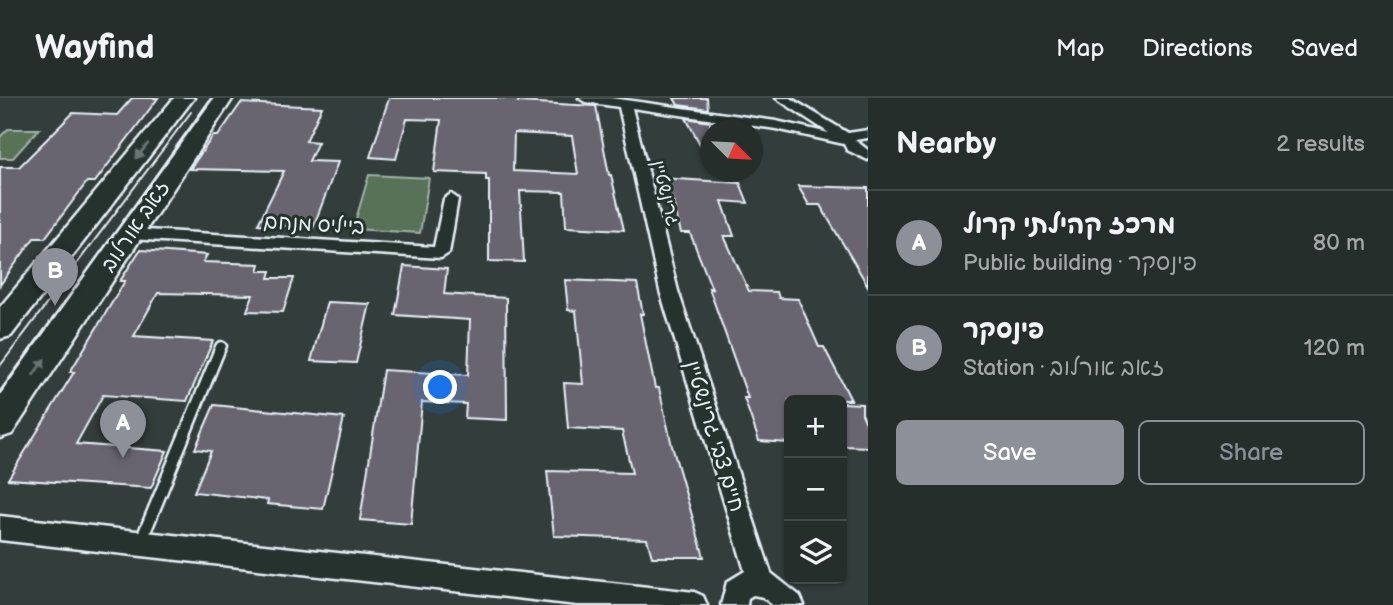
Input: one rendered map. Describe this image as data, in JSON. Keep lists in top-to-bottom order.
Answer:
{
  "streets": {
    "main road": ["זאב אורלוב"],
    "street": ["גרינשטיין", "בייליס מנחם", "חיים צבי גרינשטיין"]
  },
  "crossings": [
    ["גרינשטיין", "חיים צבי גרינשטיין"],
    ["בייליס מנחם", "זאב אורלוב"]
  ],
  "north": "bottom right",
  "page": {
    "header": "Wayfind",
    "nav": ["Map", "Directions", "Saved"],
    "heading": ["Nearby", "2 results"],
    "list": [
      {
        "mark": "A",
        "name": "מרכז קהילתי קרול",
        "note": "Public building · פינסקר",
        "value": "80 m"
      },
      {
        "mark": "B",
        "name": "פינסקר",
        "note": "Station · זאב אורלוב",
        "value": "120 m"
      }
    ],
    "pins": ["B", "A"],
    "map_buttons": ["+", "−"],
    "buttons": ["Save", "Share"]
  }
}
